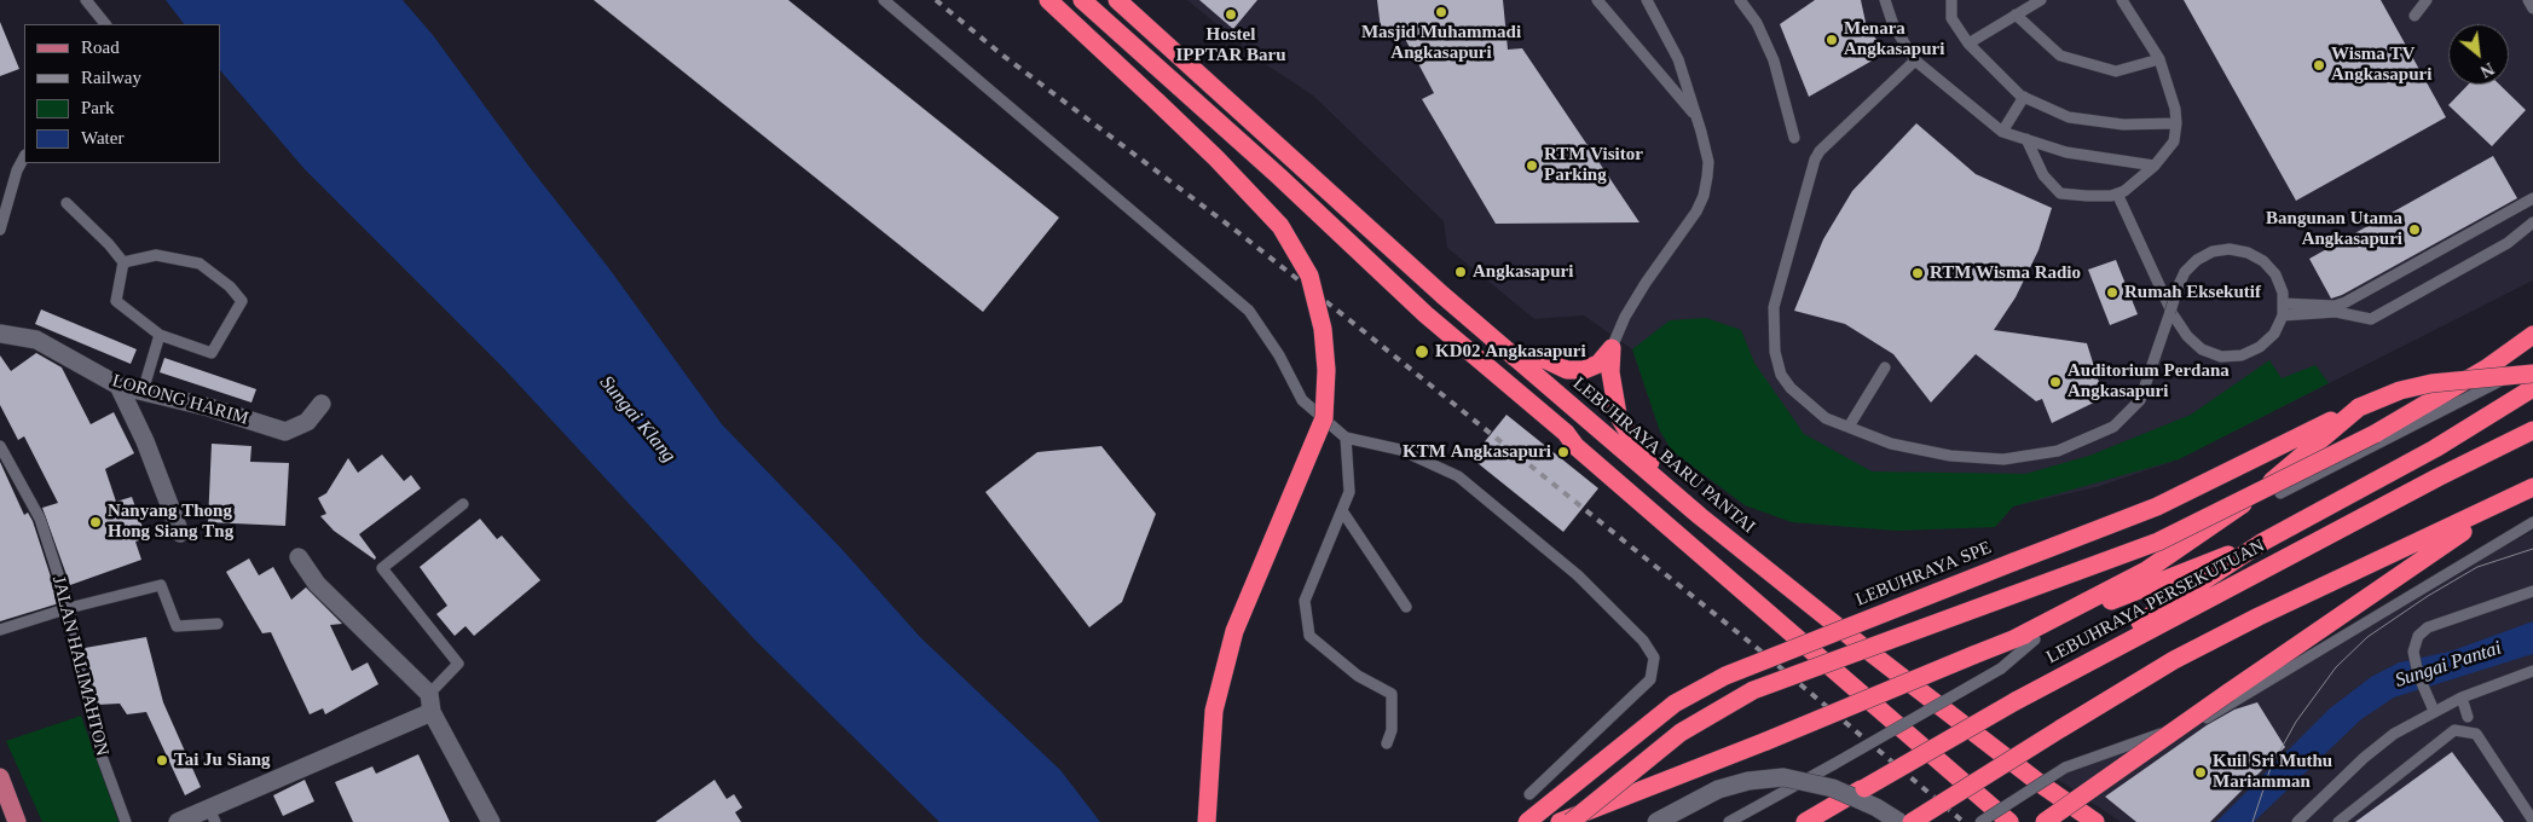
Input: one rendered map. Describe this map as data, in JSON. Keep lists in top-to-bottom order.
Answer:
{
  "streets": {
    "highway": ["LEBUHRAYA BARU PANTAI", "LEBUHRAYA SPE", "LEBUHRAYA PERSEKUTUAN"],
    "street": ["LORONG HARIM"],
    "lane": ["JALAN HALIMAHTON"]
  },
  "water": ["Sungai Klang", "Sungai Pantai"],
  "places": [
    "Masjid Muhammadi Angkasapuri",
    "Hostel IPPTAR Baru",
    "Menara Angkasapuri",
    "Wisma TV Angkasapuri",
    "RTM Visitor Parking",
    "Bangunan Utama Angkasapuri",
    "Angkasapuri",
    "RTM Wisma Radio",
    "Rumah Eksekutif",
    "KD02 Angkasapuri",
    "Auditorium Perdana Angkasapuri",
    "KTM Angkasapuri",
    "Nanyang Thong Hong Siang Tng",
    "Tai Ju Siang",
    "Kuil Sri Muthu Mariamman"
  ],
  "legend": [
    "Road",
    "Railway",
    "Park",
    "Water"
  ],
  "north": "bottom right"
}
